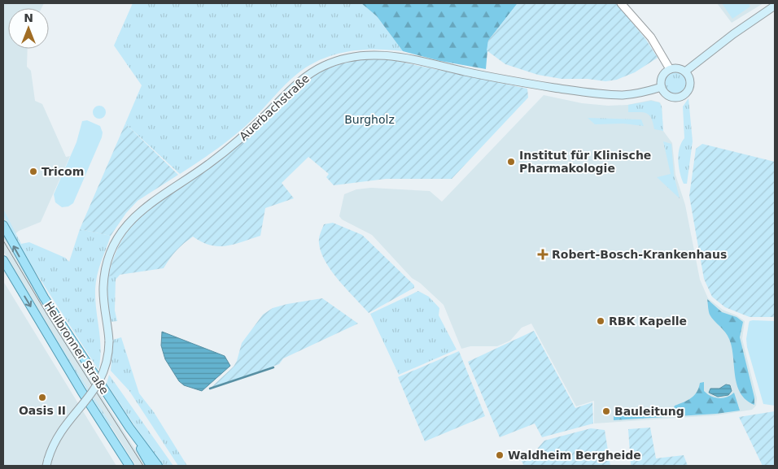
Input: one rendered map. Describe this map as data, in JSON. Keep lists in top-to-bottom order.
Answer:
{
  "streets": {
    "main road": ["Auerbachstraße", "Heilbronner Straße"]
  },
  "parks": ["Burgholz"],
  "places": {
    "other": [
      "Institut für Klinische Pharmakologie",
      "Tricom",
      "RBK Kapelle",
      "Oasis II",
      "Bauleitung",
      "Waldheim Bergheide"
    ],
    "health": ["Robert-Bosch-Krankenhaus"]
  },
  "north": "top"
}
